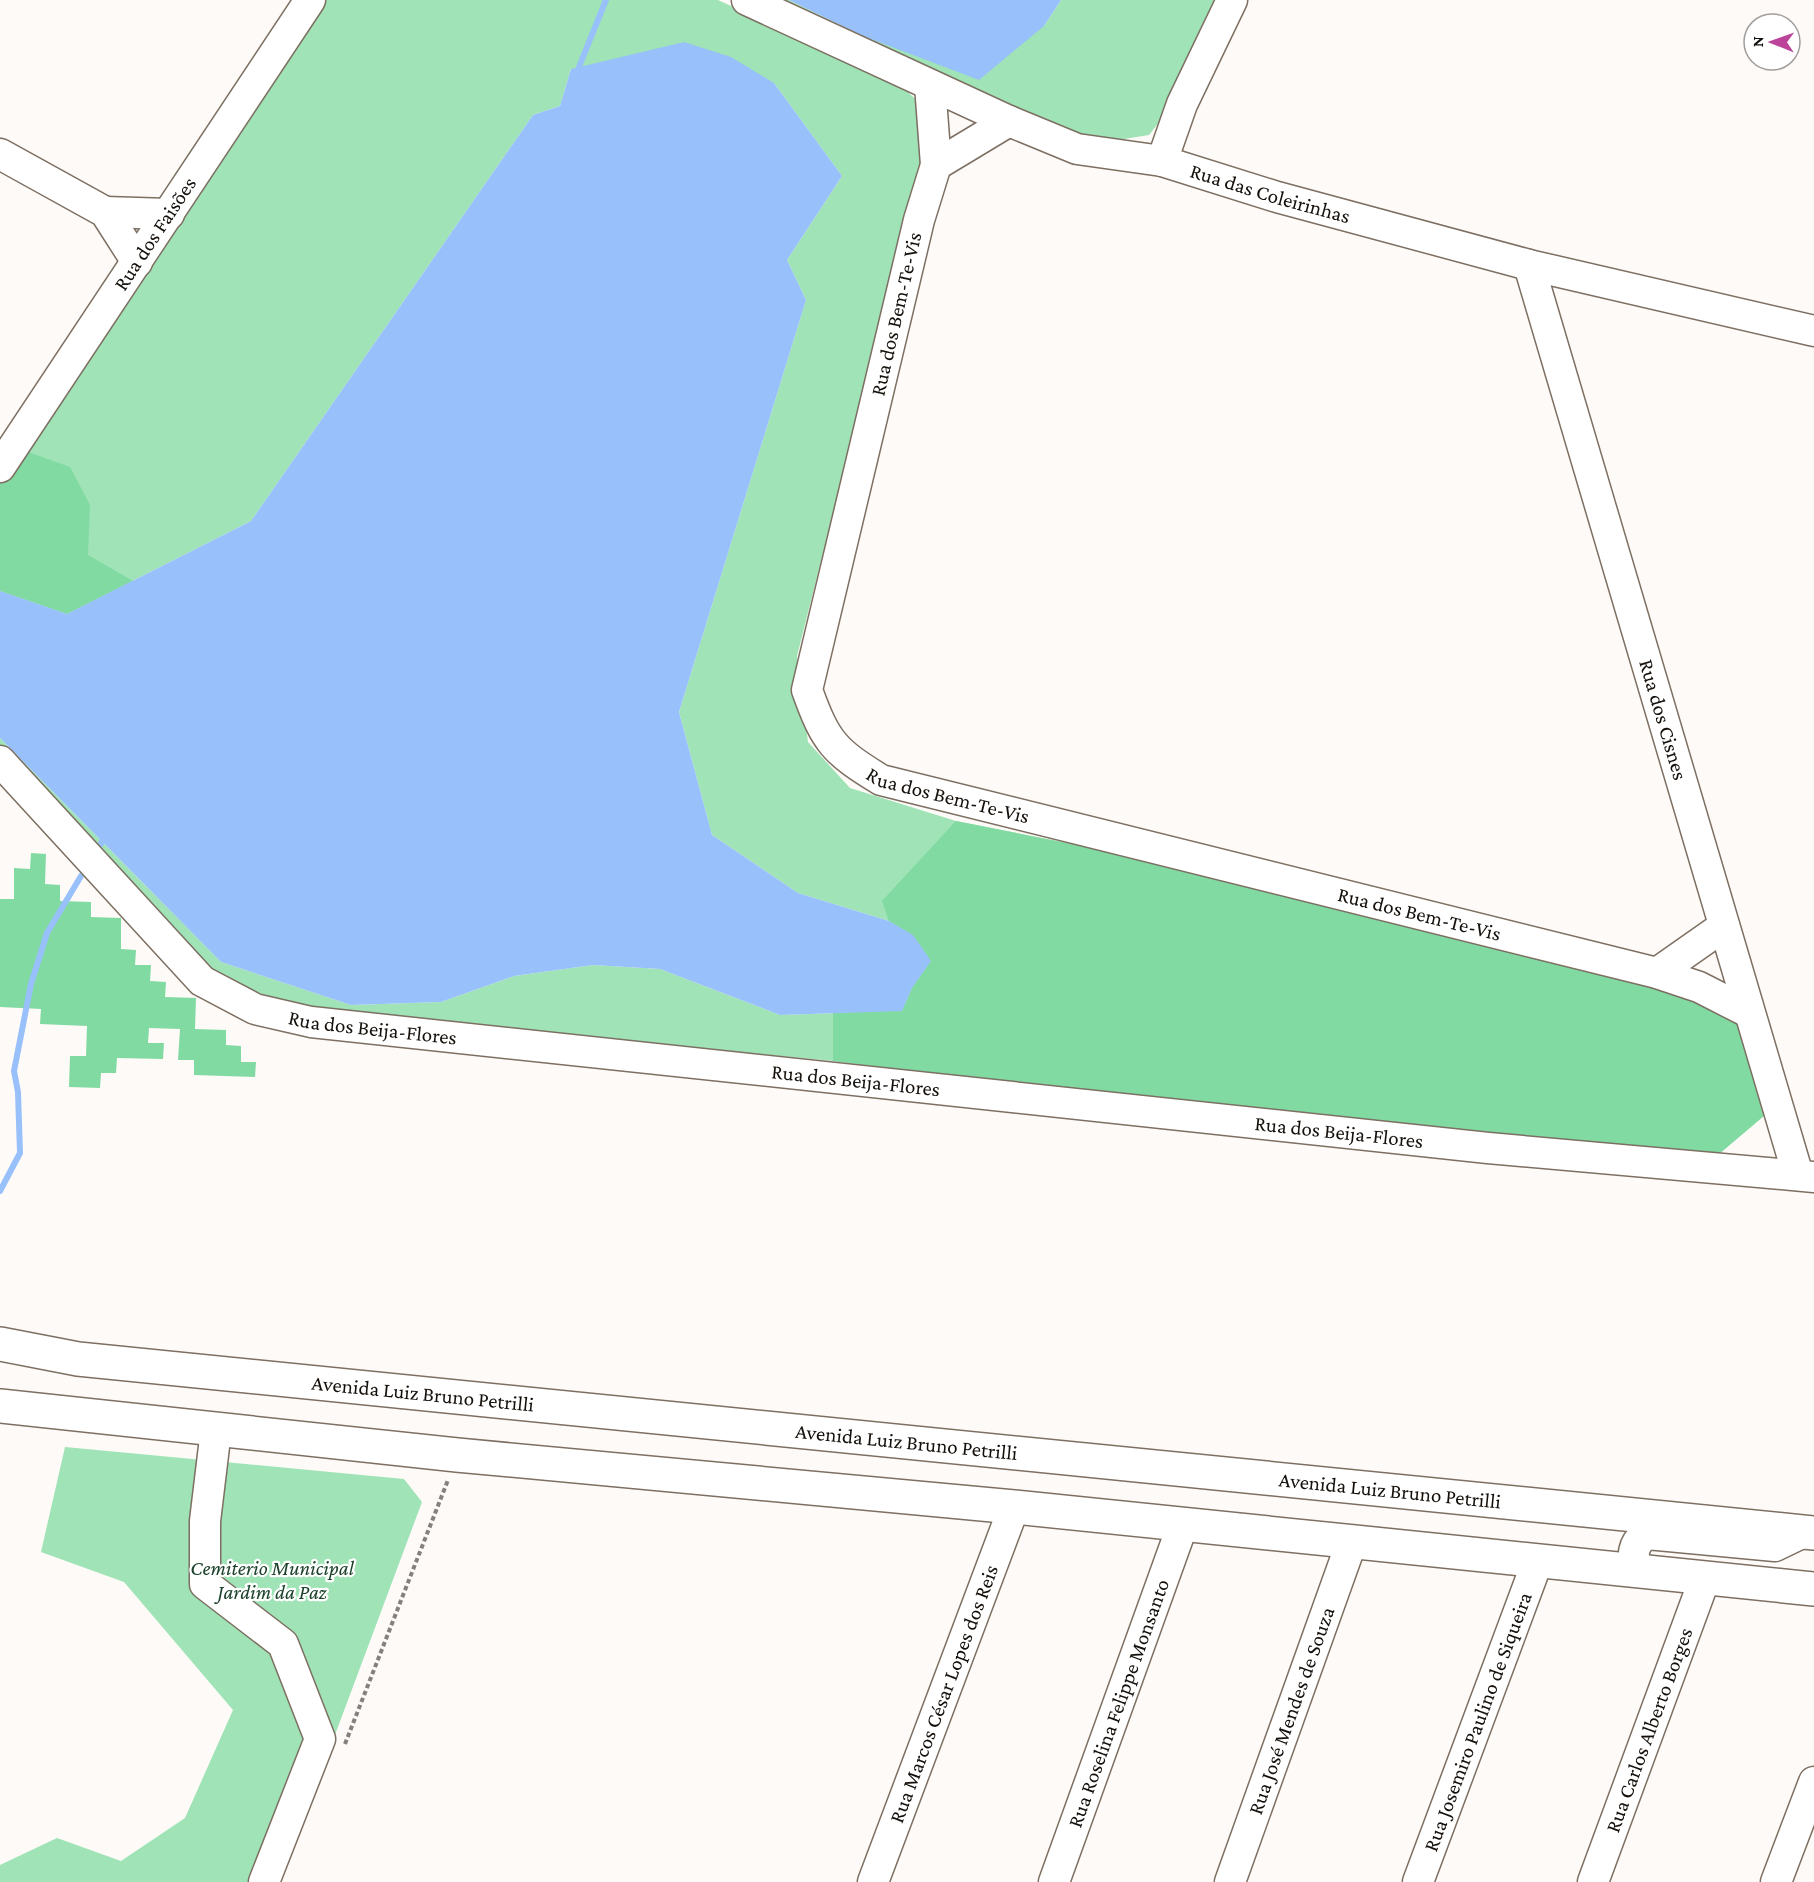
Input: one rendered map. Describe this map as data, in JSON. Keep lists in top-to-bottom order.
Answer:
{
  "streets": {
    "main road": ["Avenida Luiz Bruno Petrilli"],
    "street": [
      "Rua das Coleirinhas",
      "Rua dos Faisões",
      "Rua dos Bem-Te-Vis",
      "Rua dos Cisnes",
      "Rua dos Beija-Flores",
      "Rua Marcos César Lopes dos Reis",
      "Rua Roselina Felippe Monsanto",
      "Rua José Mendes de Souza",
      "Rua Josemiro Paulino de Siqueira",
      "Rua Carlos Alberto Borges"
    ]
  },
  "crossings": [
    ["Rua das Coleirinhas", "Rua dos Bem-Te-Vis"],
    ["Rua das Coleirinhas", "Rua dos Cisnes"],
    ["Rua dos Bem-Te-Vis", "Rua dos Cisnes"],
    ["Rua dos Cisnes", "Rua dos Beija-Flores"]
  ],
  "parks": ["Cemiterio Municipal Jardim da Paz"],
  "north": "left"
}
